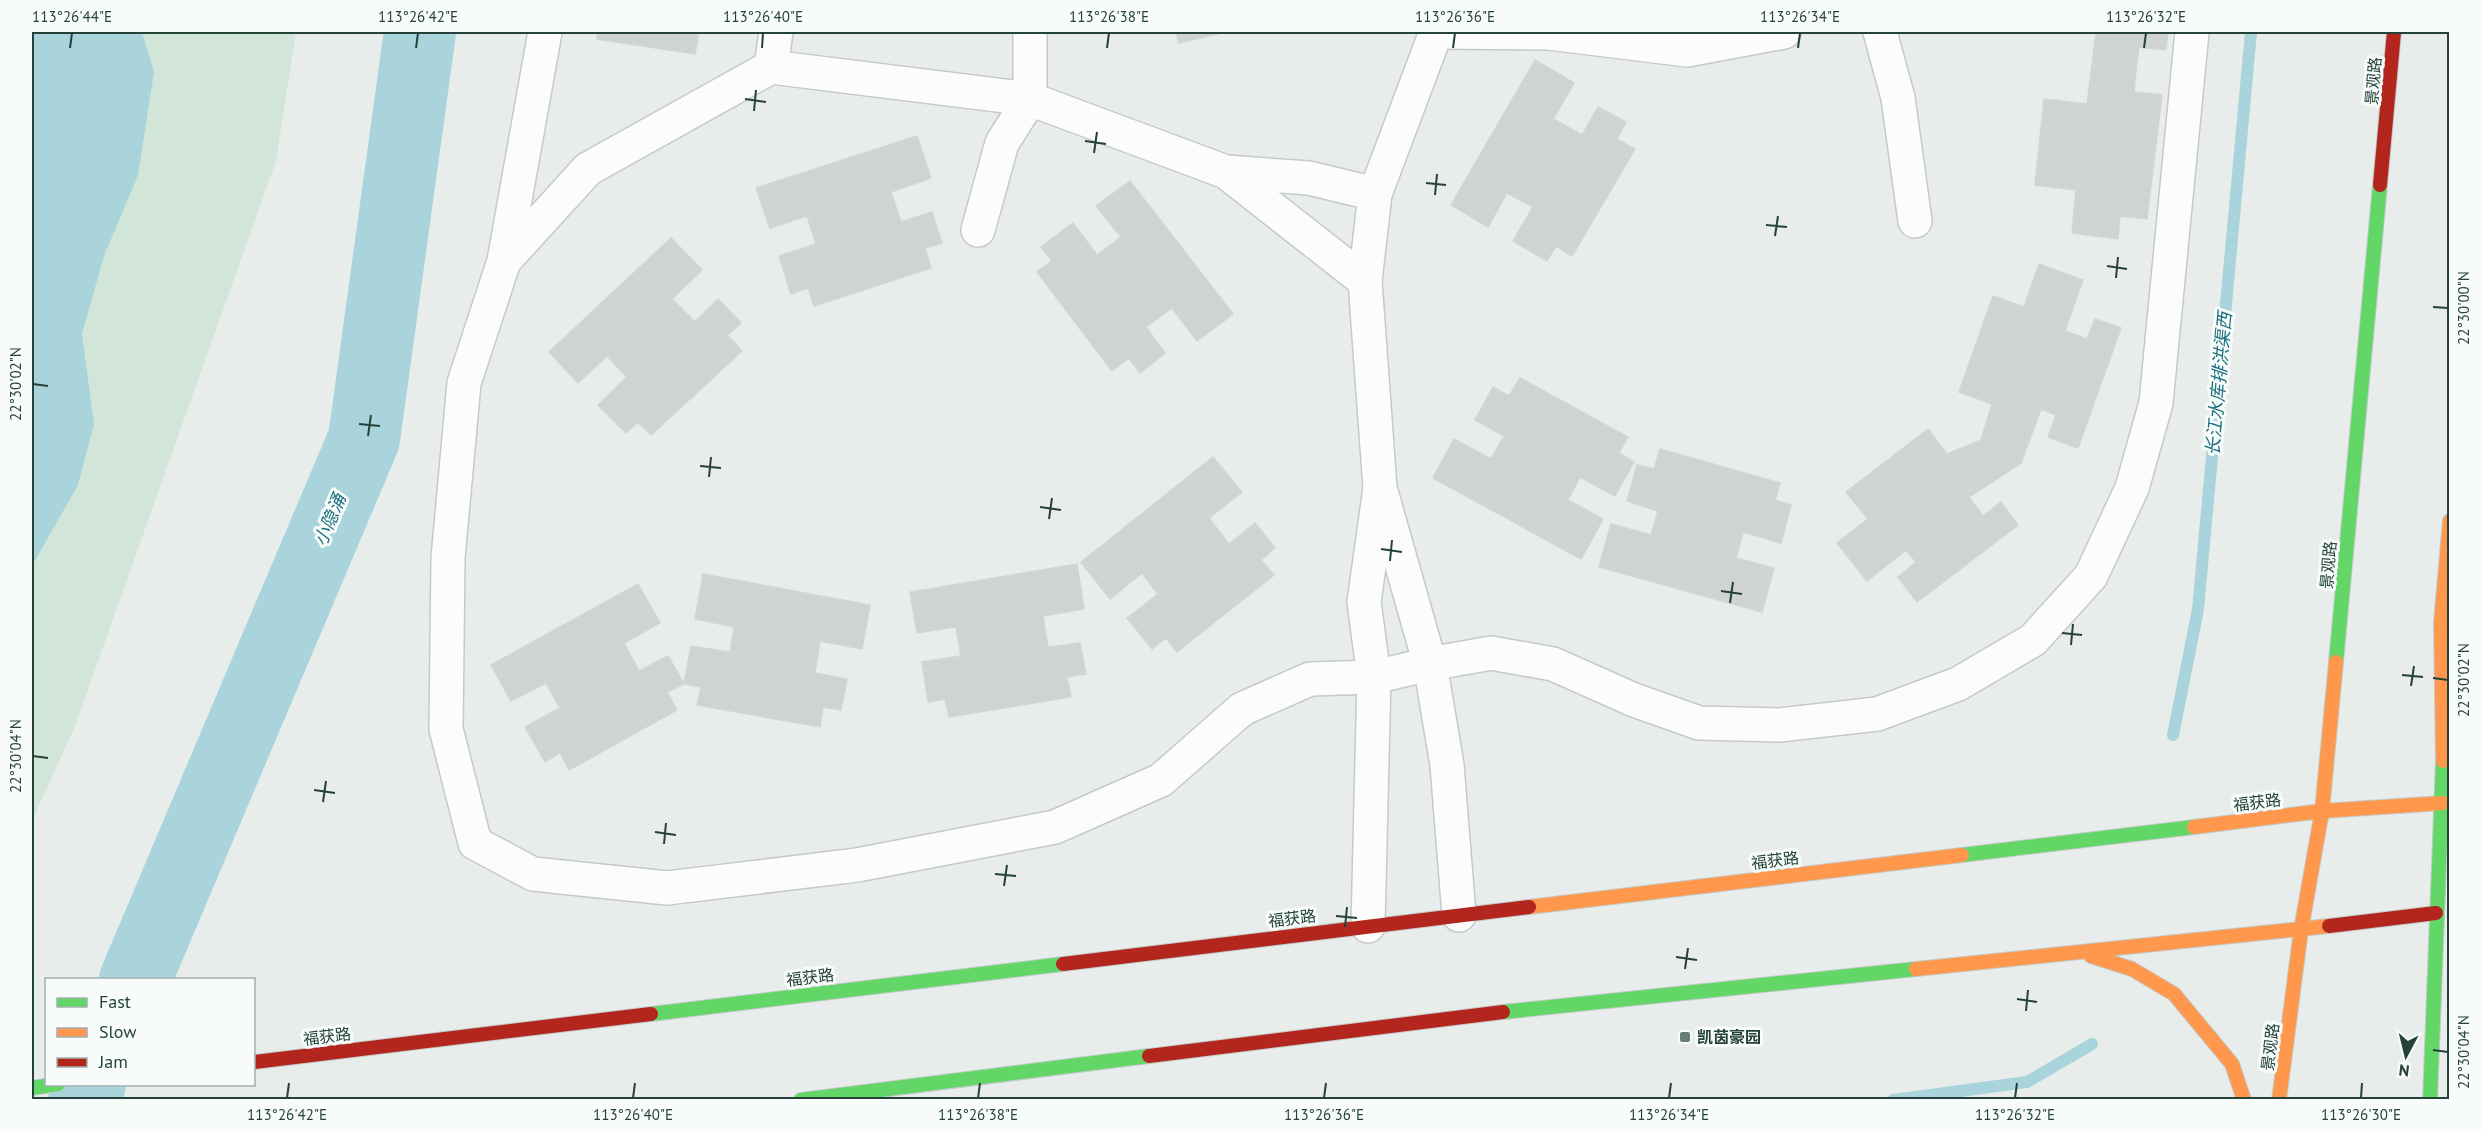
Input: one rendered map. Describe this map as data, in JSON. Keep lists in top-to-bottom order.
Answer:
{
  "streets": {
    "street": ["景观路", "福获路"]
  },
  "crossings": [
    ["景观路", "福获路"]
  ],
  "water": ["长江水库排洪渠西", "小隐涌"],
  "places": {
    "transit": ["凯茵豪园"]
  },
  "legend": ["Fast", "Slow", "Jam"],
  "north": "bottom",
  "coordinates": [
    "113°26'44\"E",
    "113°26'42\"E",
    "113°26'40\"E",
    "113°26'38\"E",
    "113°26'36\"E",
    "113°26'34\"E",
    "113°26'32\"E",
    "22°30'00\"N",
    "22°30'02\"N",
    "22°30'04\"N",
    "113°26'30\"E"
  ]
}
